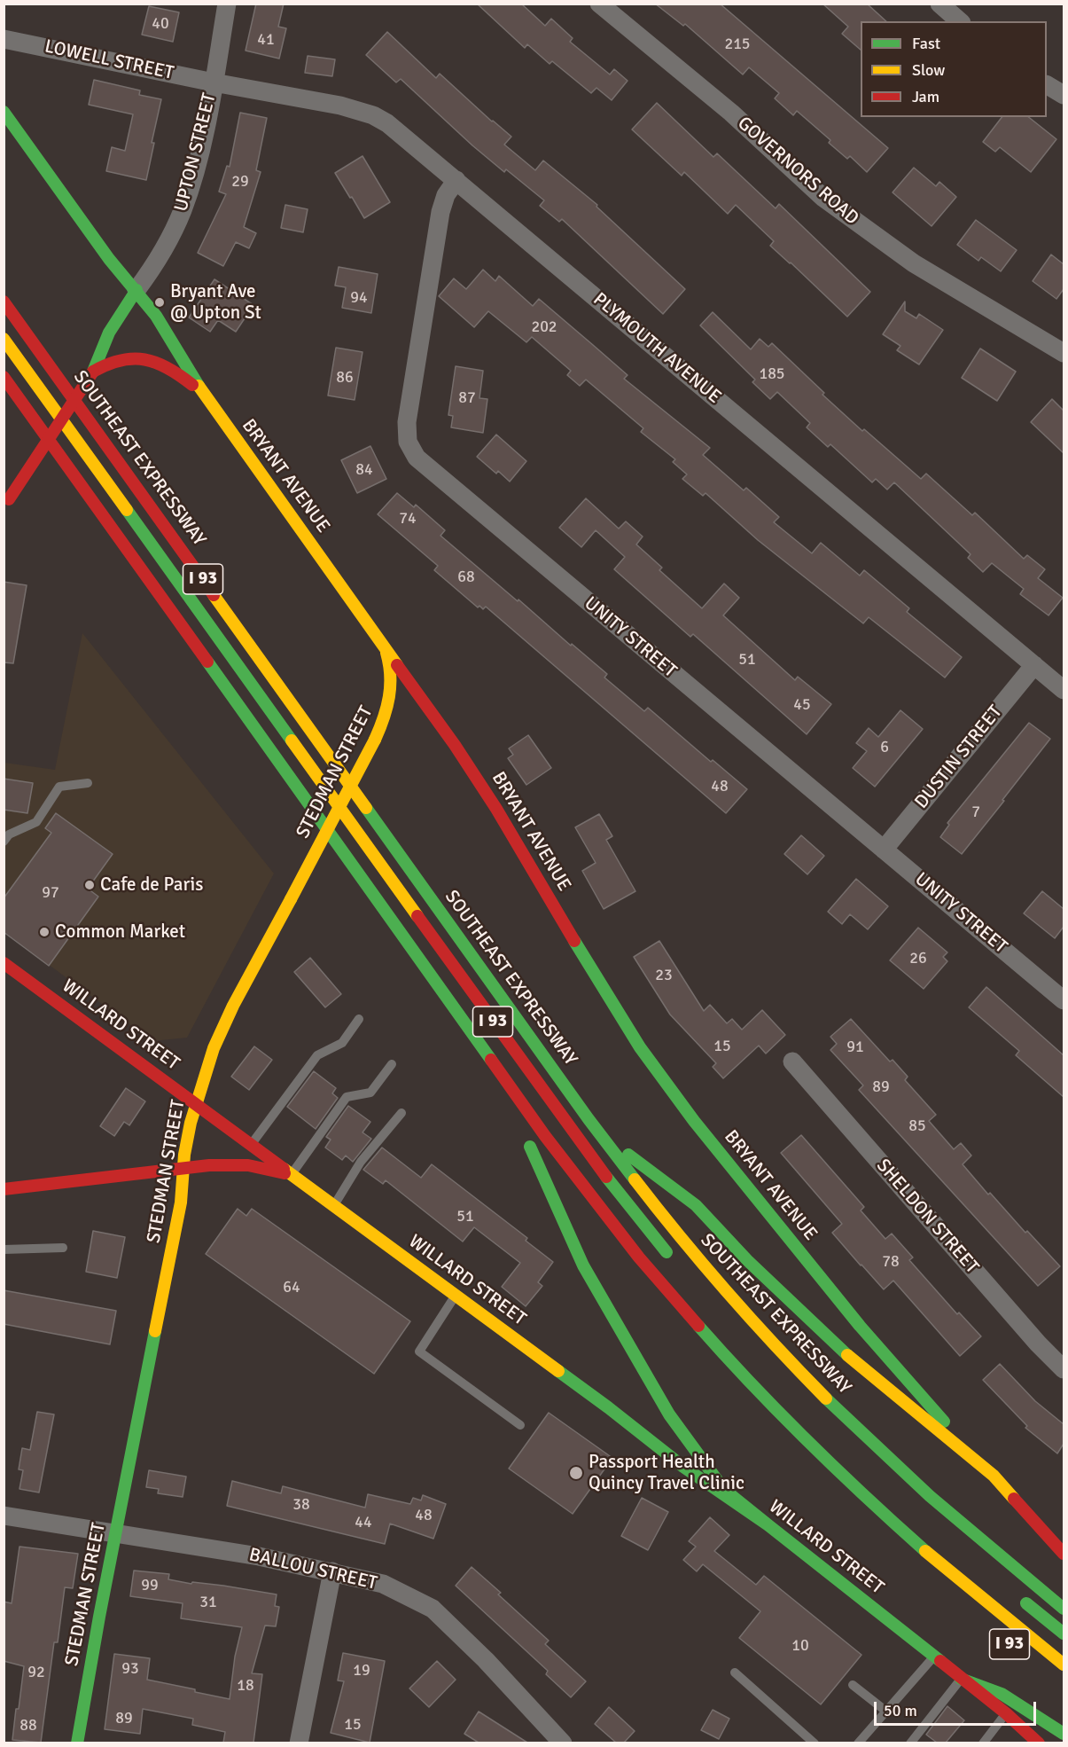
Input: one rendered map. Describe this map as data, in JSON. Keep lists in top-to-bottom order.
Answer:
{
  "streets": {
    "main road": [
      "SOUTHEAST EXPRESSWAY",
      "BRYANT AVENUE",
      "I 93",
      "STEDMAN STREET",
      "WILLARD STREET"
    ],
    "street": [
      "LOWELL STREET",
      "UPTON STREET",
      "GOVERNORS ROAD",
      "PLYMOUTH AVENUE",
      "UNITY STREET",
      "DUSTIN STREET",
      "SHELDON STREET",
      "BALLOU STREET"
    ]
  },
  "crossings": [
    ["LOWELL STREET", "UPTON STREET"],
    ["LOWELL STREET", "PLYMOUTH AVENUE"],
    ["UPTON STREET", "PLYMOUTH AVENUE"],
    ["UPTON STREET", "BRYANT AVENUE"],
    ["PLYMOUTH AVENUE", "UNITY STREET"],
    ["PLYMOUTH AVENUE", "DUSTIN STREET"],
    ["BRYANT AVENUE", "STEDMAN STREET"],
    ["UNITY STREET", "DUSTIN STREET"],
    ["STEDMAN STREET", "WILLARD STREET"],
    ["STEDMAN STREET", "BALLOU STREET"]
  ],
  "places": [
    "Bryant Ave @ Upton St",
    "Cafe de Paris",
    "Common Market",
    "Passport Health Quincy Travel Clinic"
  ],
  "house_numbers": [
    "40",
    "41",
    "215",
    "29",
    "94",
    "202",
    "185",
    "86",
    "87",
    "84",
    "74",
    "68",
    "51",
    "45",
    "6",
    "48",
    "7",
    "97",
    "26",
    "23",
    "15",
    "91",
    "89",
    "85",
    "51",
    "78",
    "64",
    "38",
    "48",
    "44",
    "99",
    "31",
    "10",
    "93",
    "19",
    "92",
    "18",
    "89",
    "15",
    "88"
  ],
  "legend": ["Fast", "Slow", "Jam"],
  "scale_bar": "50 m"
}
